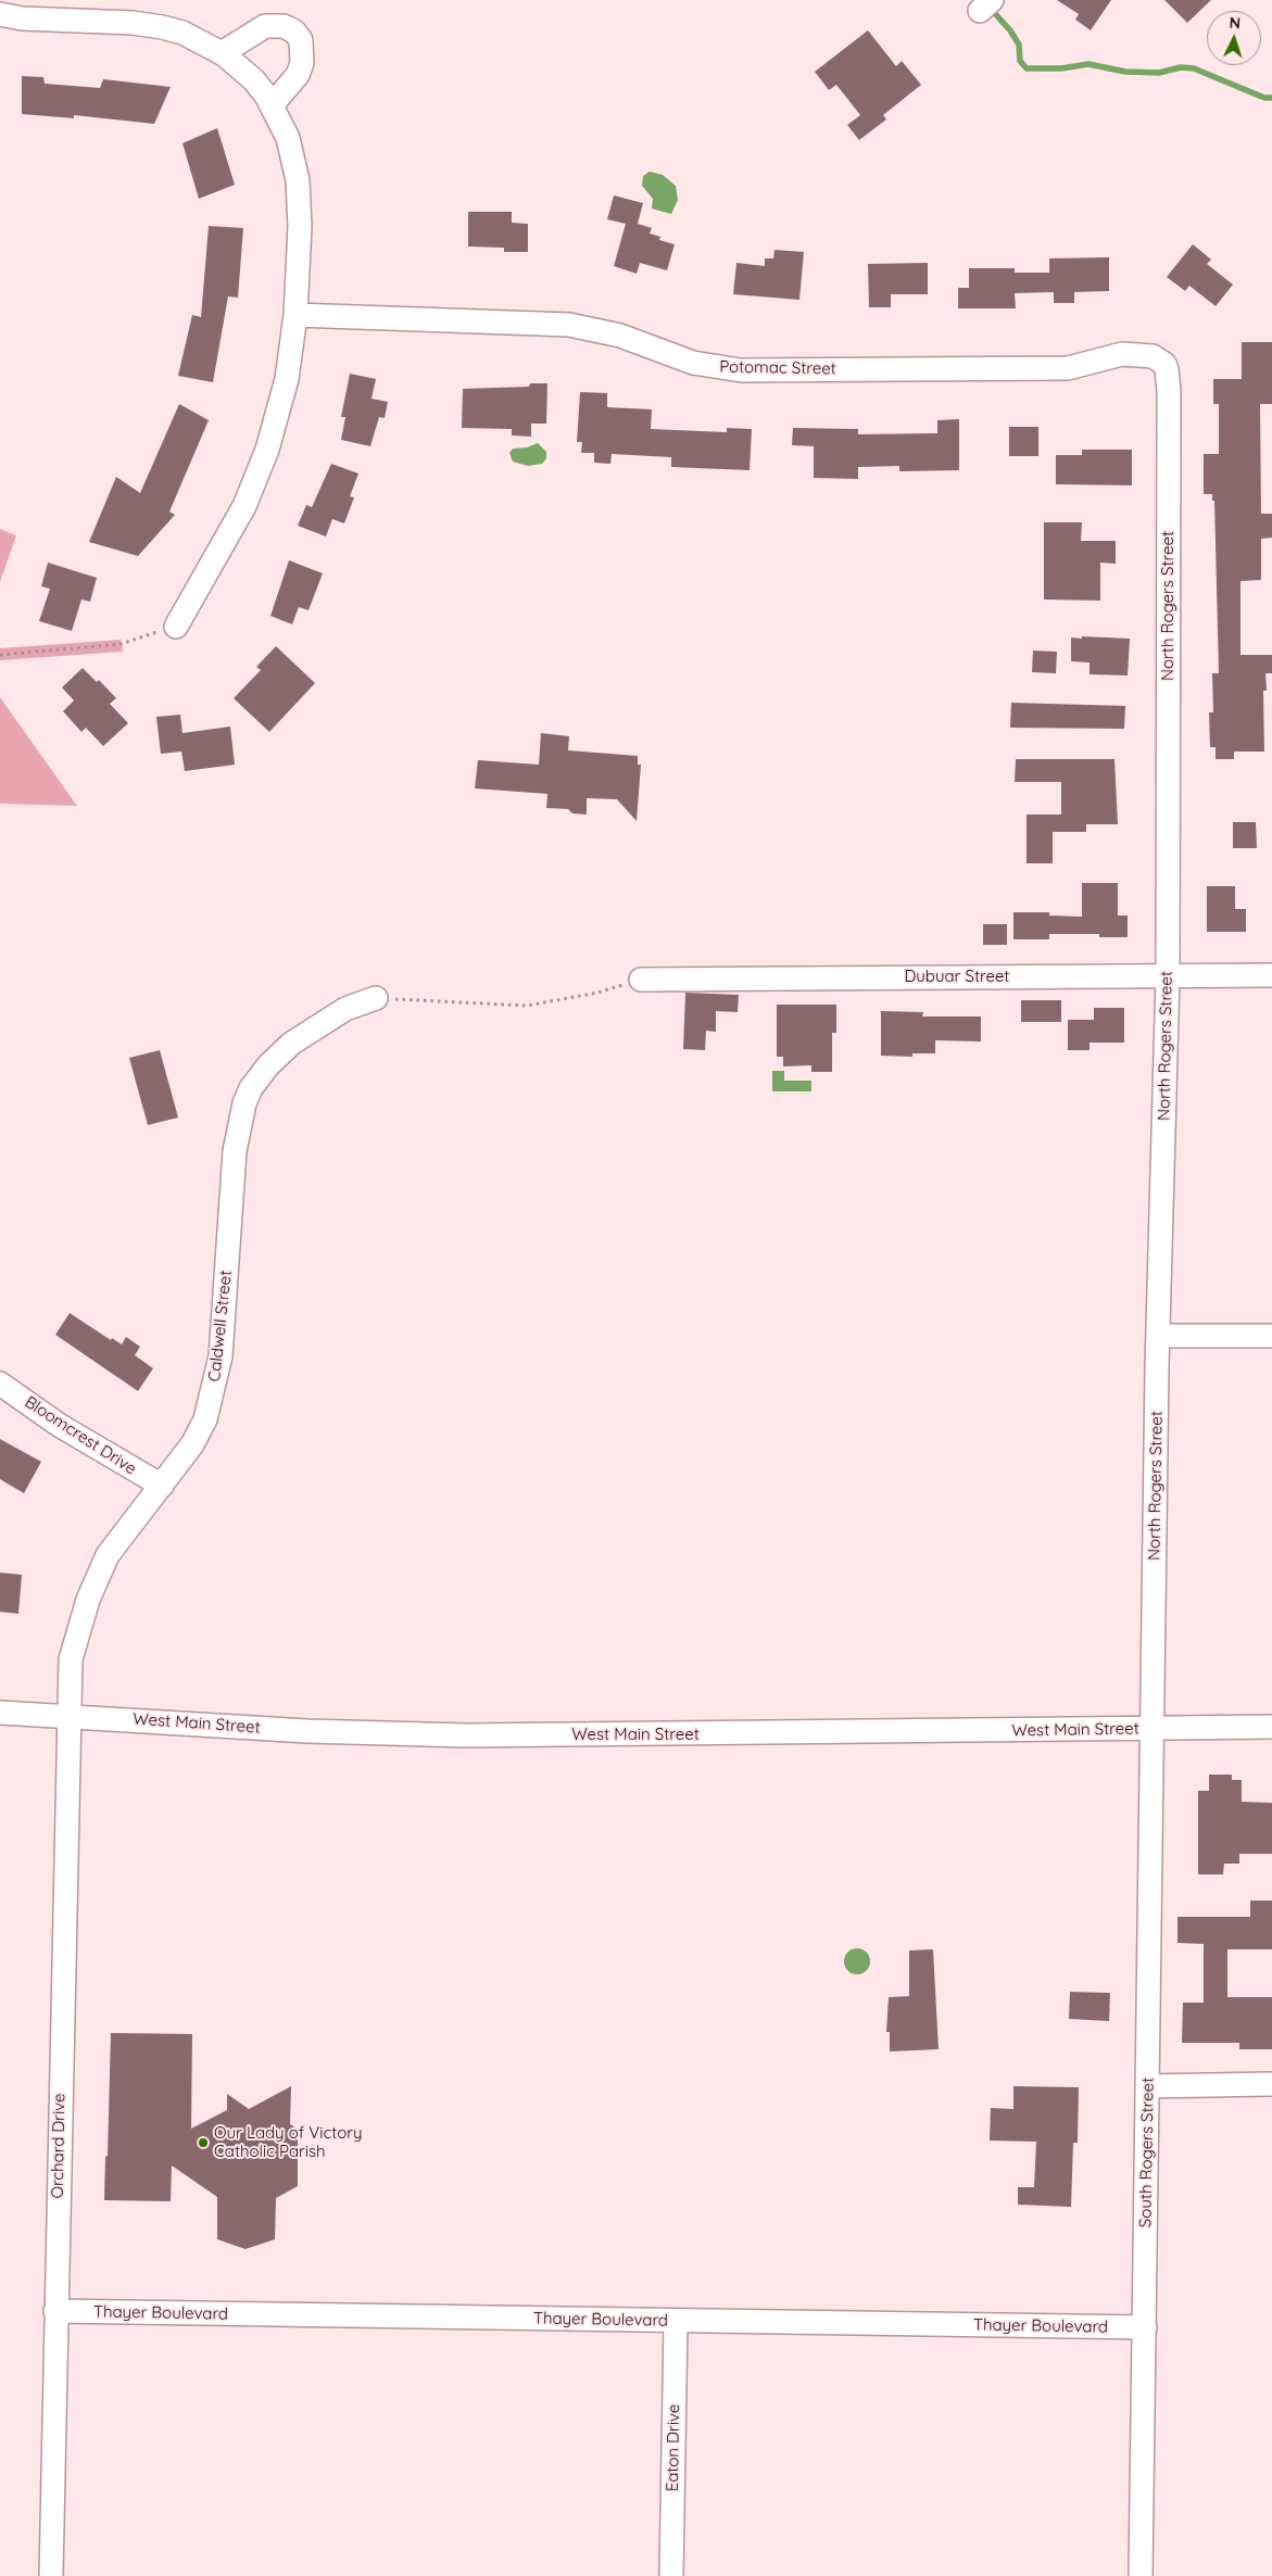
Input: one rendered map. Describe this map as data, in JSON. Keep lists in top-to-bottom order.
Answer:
{
  "streets": {
    "street": [
      "Potomac Street",
      "North Rogers Street",
      "Dubuar Street",
      "Caldwell Street",
      "Bloomcrest Drive",
      "West Main Street",
      "Orchard Drive",
      "South Rogers Street",
      "Thayer Boulevard",
      "Eaton Drive"
    ]
  },
  "crossings": [
    ["Potomac Street", "North Rogers Street"],
    ["North Rogers Street", "Dubuar Street"],
    ["North Rogers Street", "West Main Street"],
    ["North Rogers Street", "South Rogers Street"],
    ["Caldwell Street", "Bloomcrest Drive"],
    ["Caldwell Street", "West Main Street"],
    ["Caldwell Street", "Orchard Drive"],
    ["West Main Street", "Orchard Drive"],
    ["West Main Street", "South Rogers Street"],
    ["Orchard Drive", "Thayer Boulevard"],
    ["South Rogers Street", "Thayer Boulevard"],
    ["Thayer Boulevard", "Eaton Drive"]
  ],
  "places": ["Our Lady of Victory Catholic Parish"],
  "north": "top"
}
